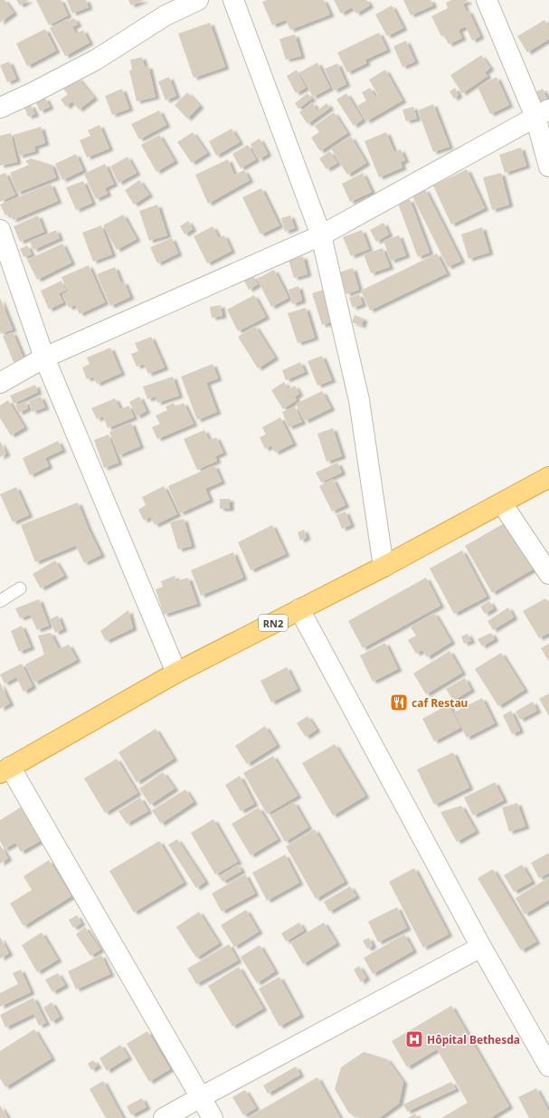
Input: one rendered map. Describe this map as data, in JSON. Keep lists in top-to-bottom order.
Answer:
{
  "streets": {
    "highway": ["RN2"]
  },
  "places": {
    "restaurant": ["caf Restau"],
    "hospital": ["Hôpital Bethesda"]
  }
}
